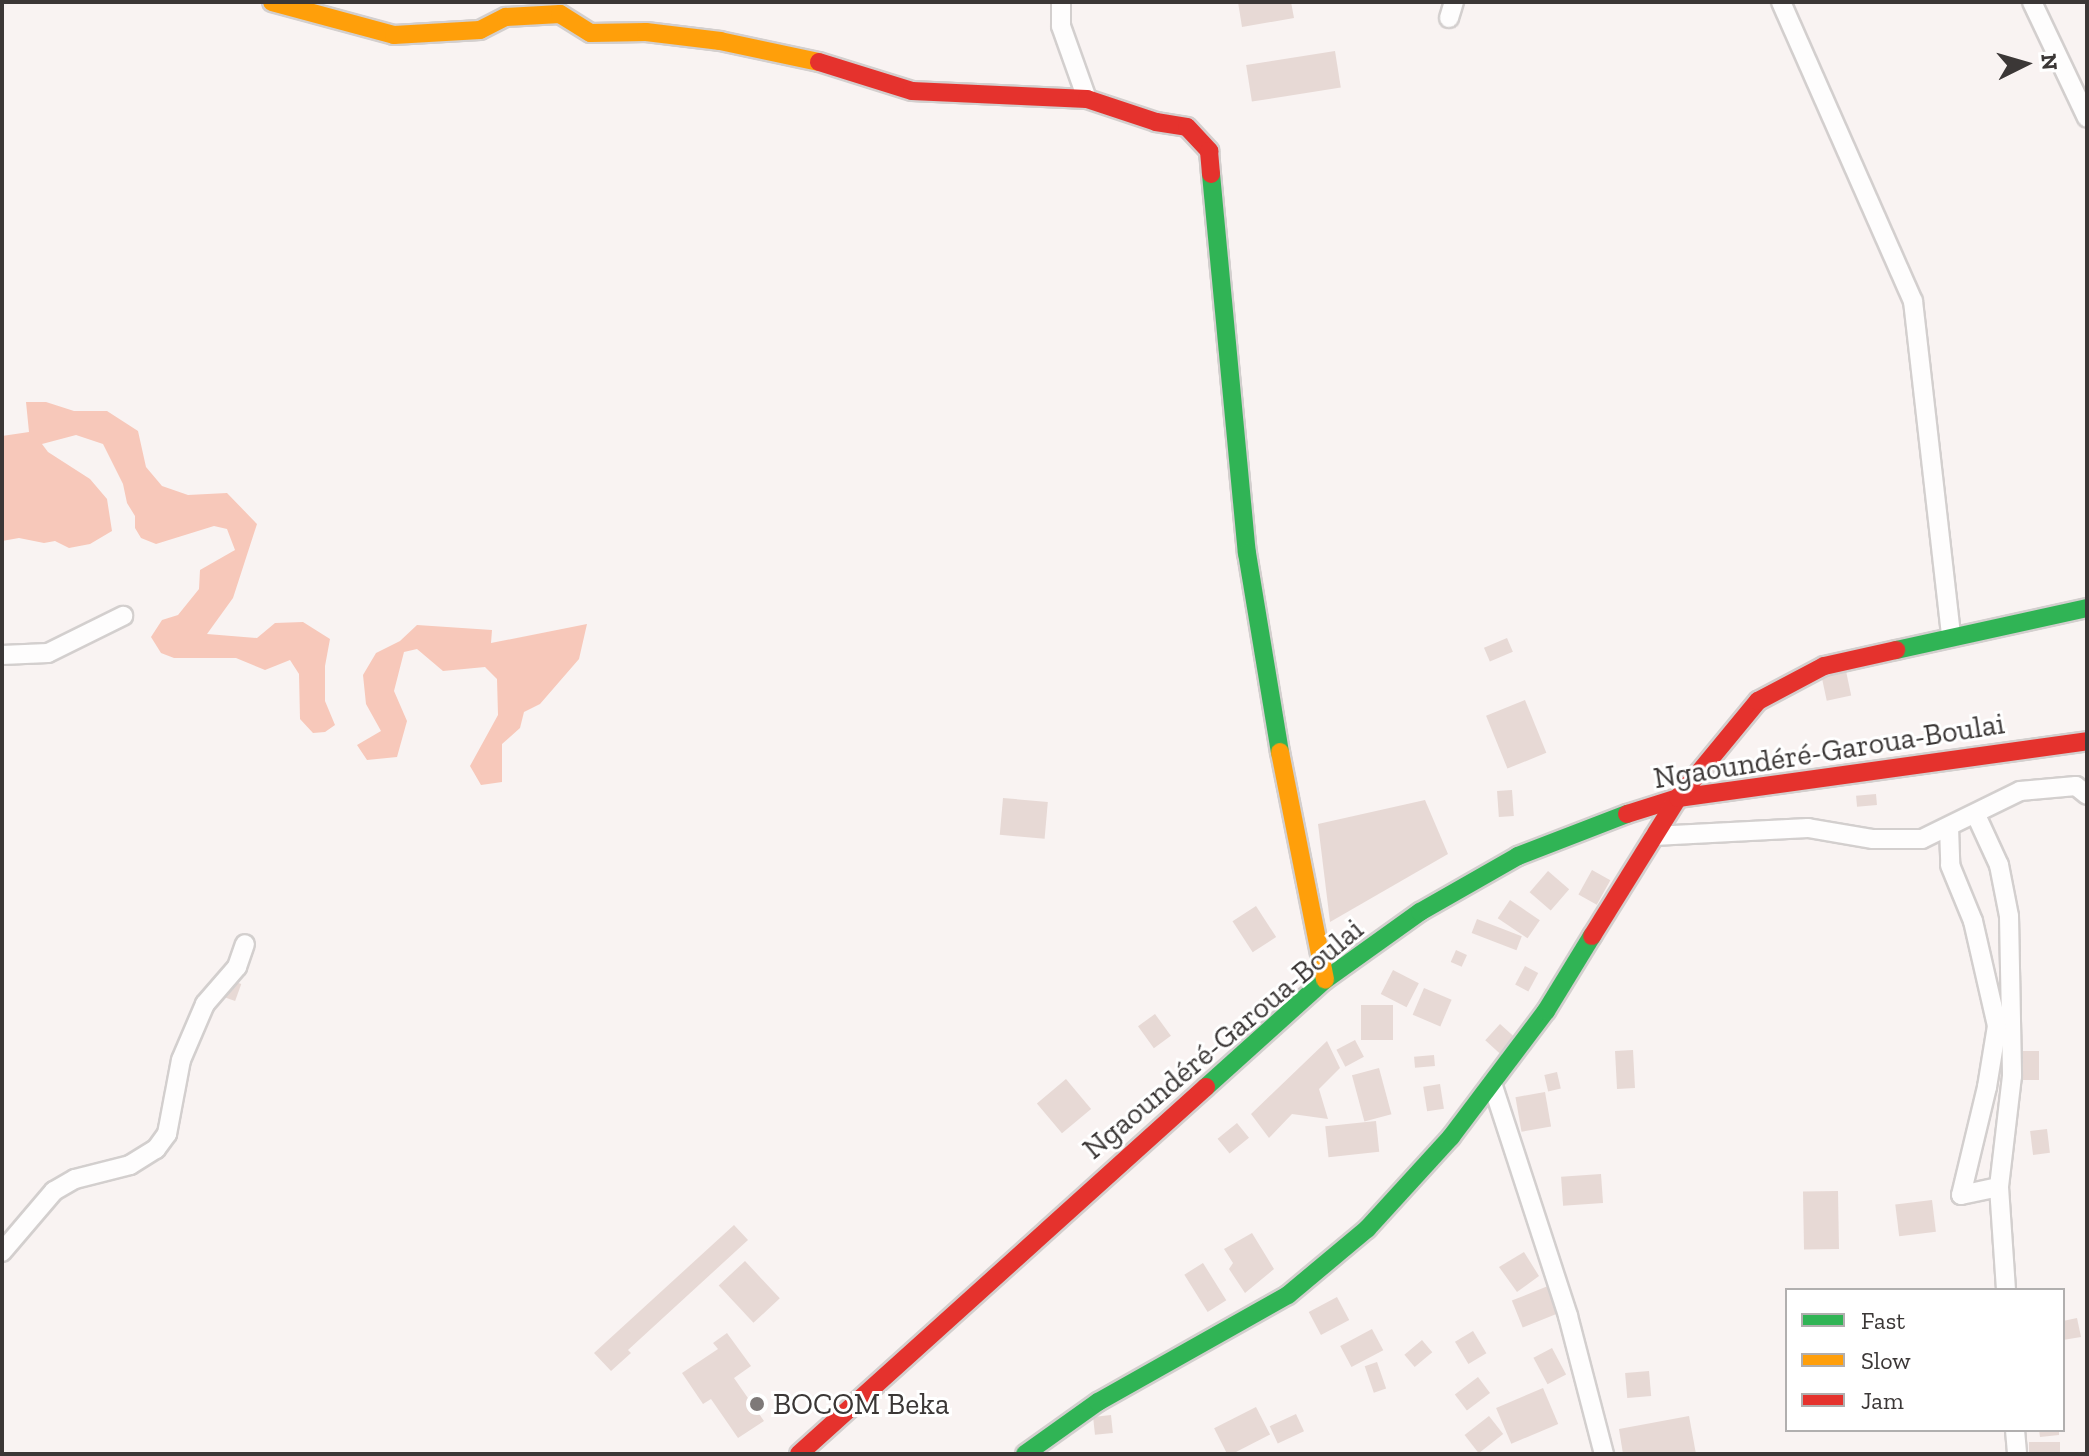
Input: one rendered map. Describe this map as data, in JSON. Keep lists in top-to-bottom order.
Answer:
{
  "streets": {
    "main road": ["Ngaoundéré-Garoua-Boulai"]
  },
  "places": ["BOCOM Beka"],
  "legend": ["Fast", "Slow", "Jam"],
  "north": "right"
}
